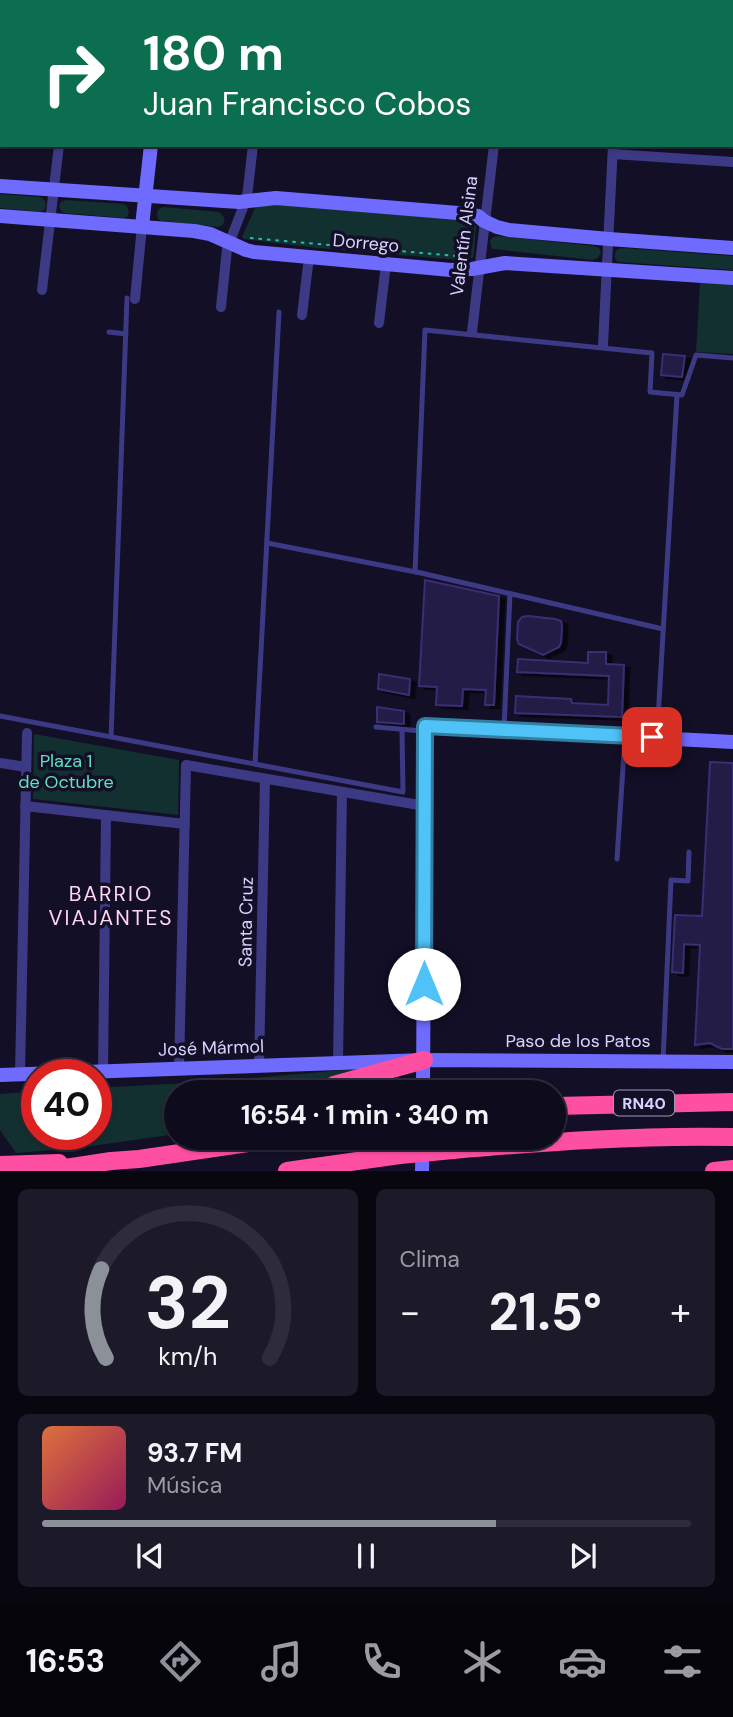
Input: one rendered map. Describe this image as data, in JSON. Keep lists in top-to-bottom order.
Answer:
{
  "streets": {
    "highway": ["RN40"],
    "main road": ["Dorrego", "Paso de los Patos", "José Mármol"],
    "street": ["Valentín Alsina", "Santa Cruz"]
  },
  "crossings": [
    ["Valentín Alsina", "Dorrego"],
    ["Santa Cruz", "José Mármol"],
    ["Paso de los Patos", "José Mármol"]
  ],
  "districts": ["BARRIO VIAJANTES"],
  "parks": ["Plaza 1 de Octubre"],
  "page": {
    "turn": ["180 m", "Juan Francisco Cobos"],
    "limit": "40",
    "trip": "16:54 · 1 min · 340 m",
    "tile": "Clima",
    "heat": ["−", "21.5°", "+"],
    "song": ["93.7 FM", "Música"],
    "tabs": "16:53",
    "gauge": ["32", "km/h"]
  }
}
